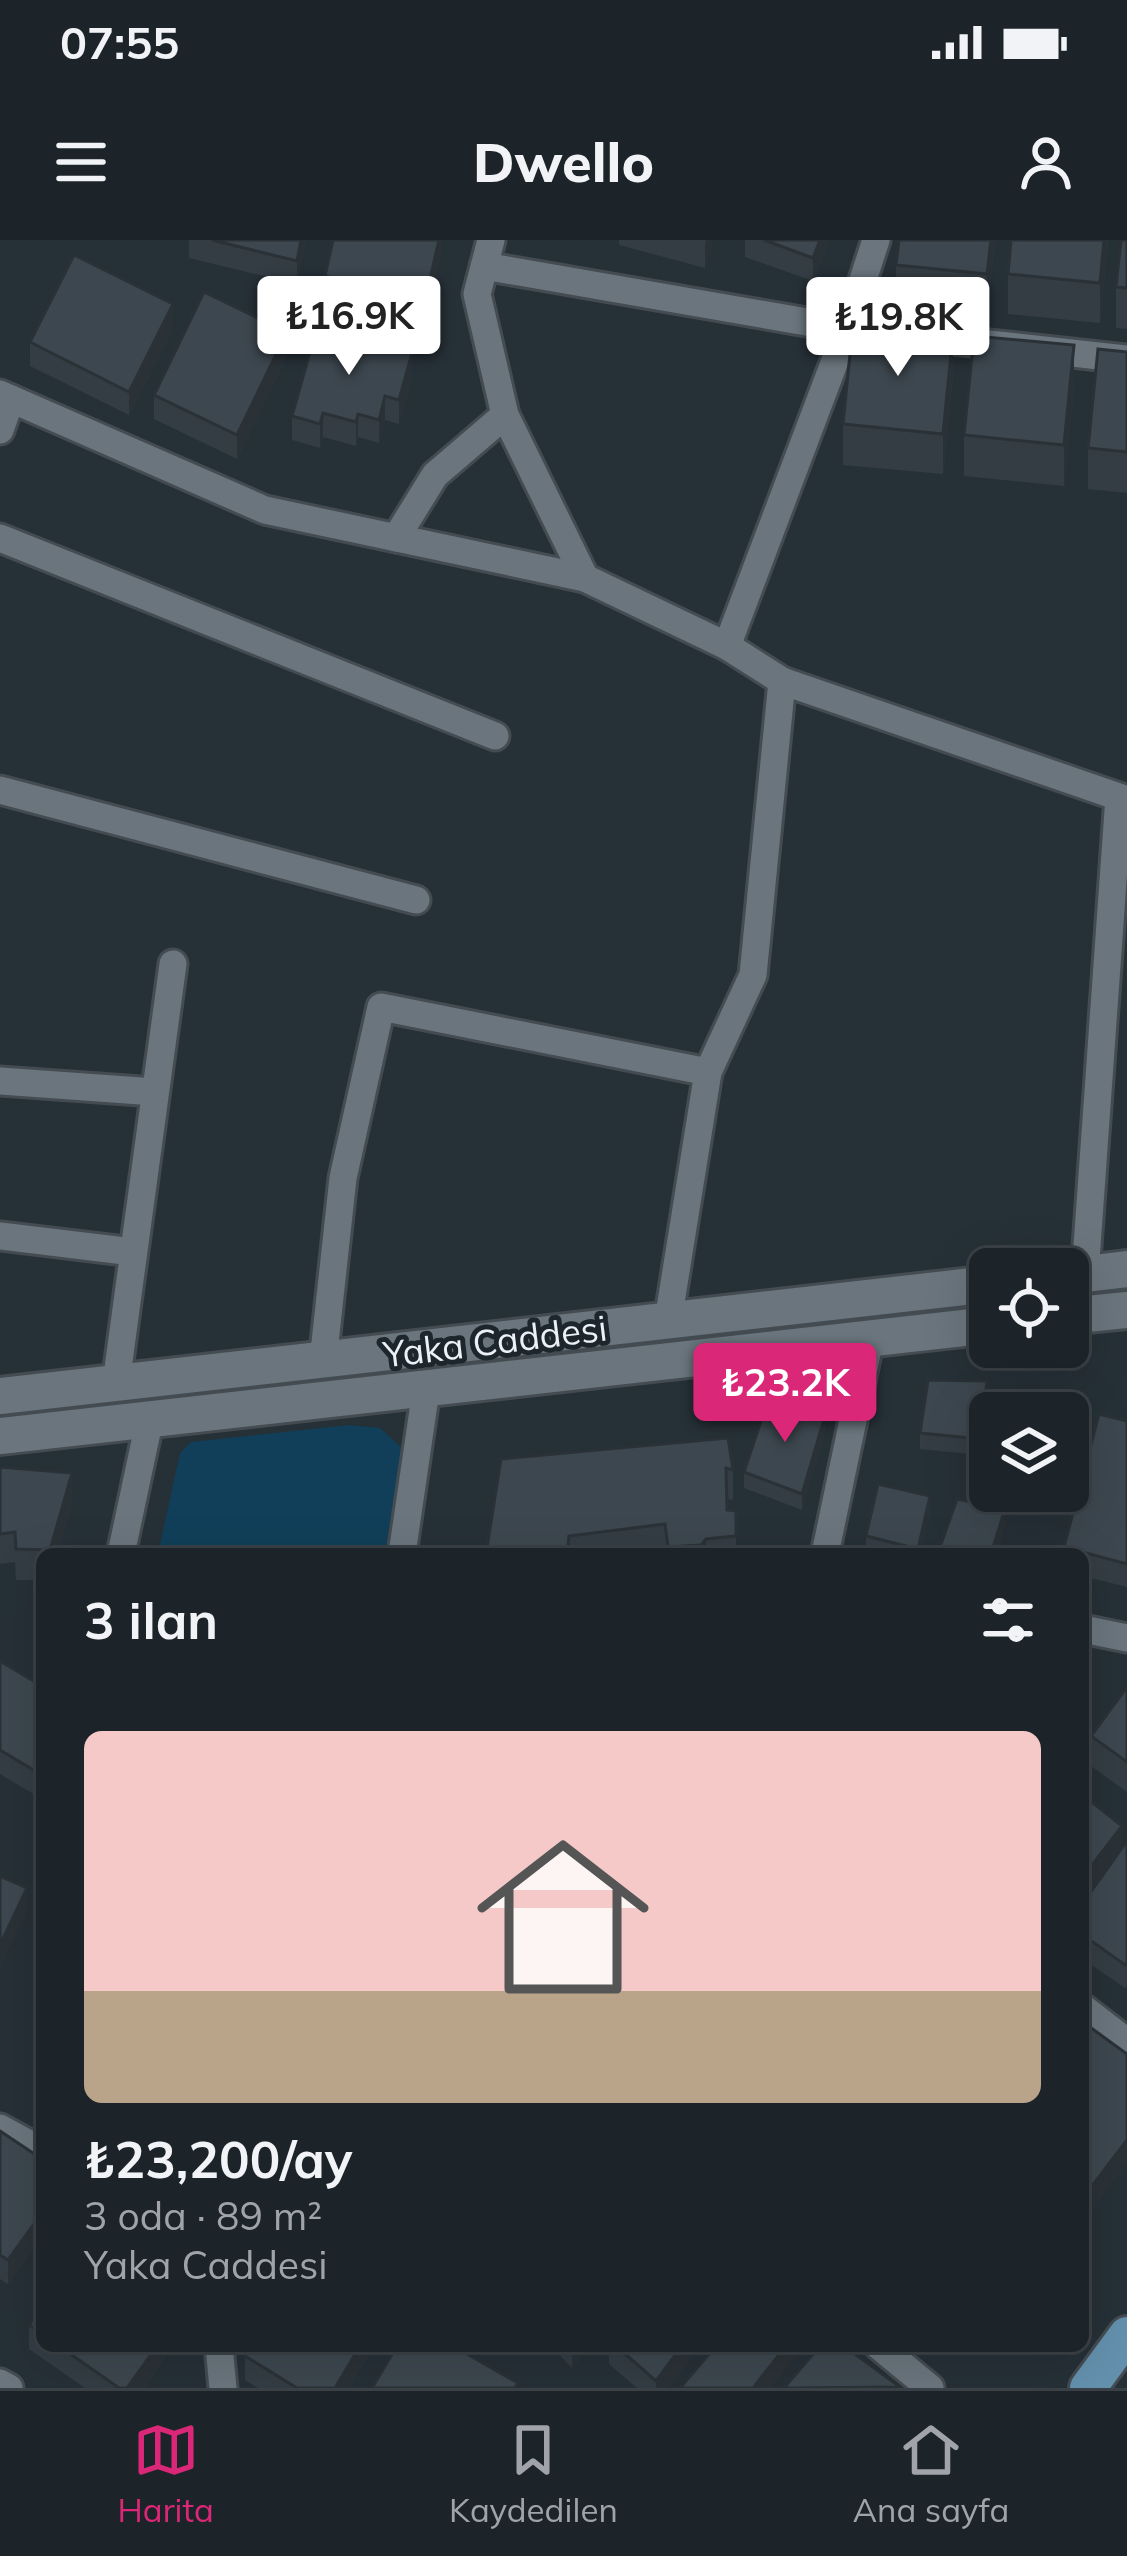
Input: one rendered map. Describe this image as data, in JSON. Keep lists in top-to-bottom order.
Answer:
{
  "streets": {
    "street": ["Yaka Caddesi"]
  },
  "page": {
    "status": "07:55",
    "header": "Dwello",
    "price": ["₺16.9K", "₺19.8K", "₺23.2K"],
    "heading": "3 ilan",
    "list": [
      {
        "name": "₺23,200/ay",
        "note": "3 oda · 89 m² · Yaka Caddesi"
      }
    ],
    "tabs": ["Harita", "Kaydedilen", "Ana sayfa"]
  }
}
